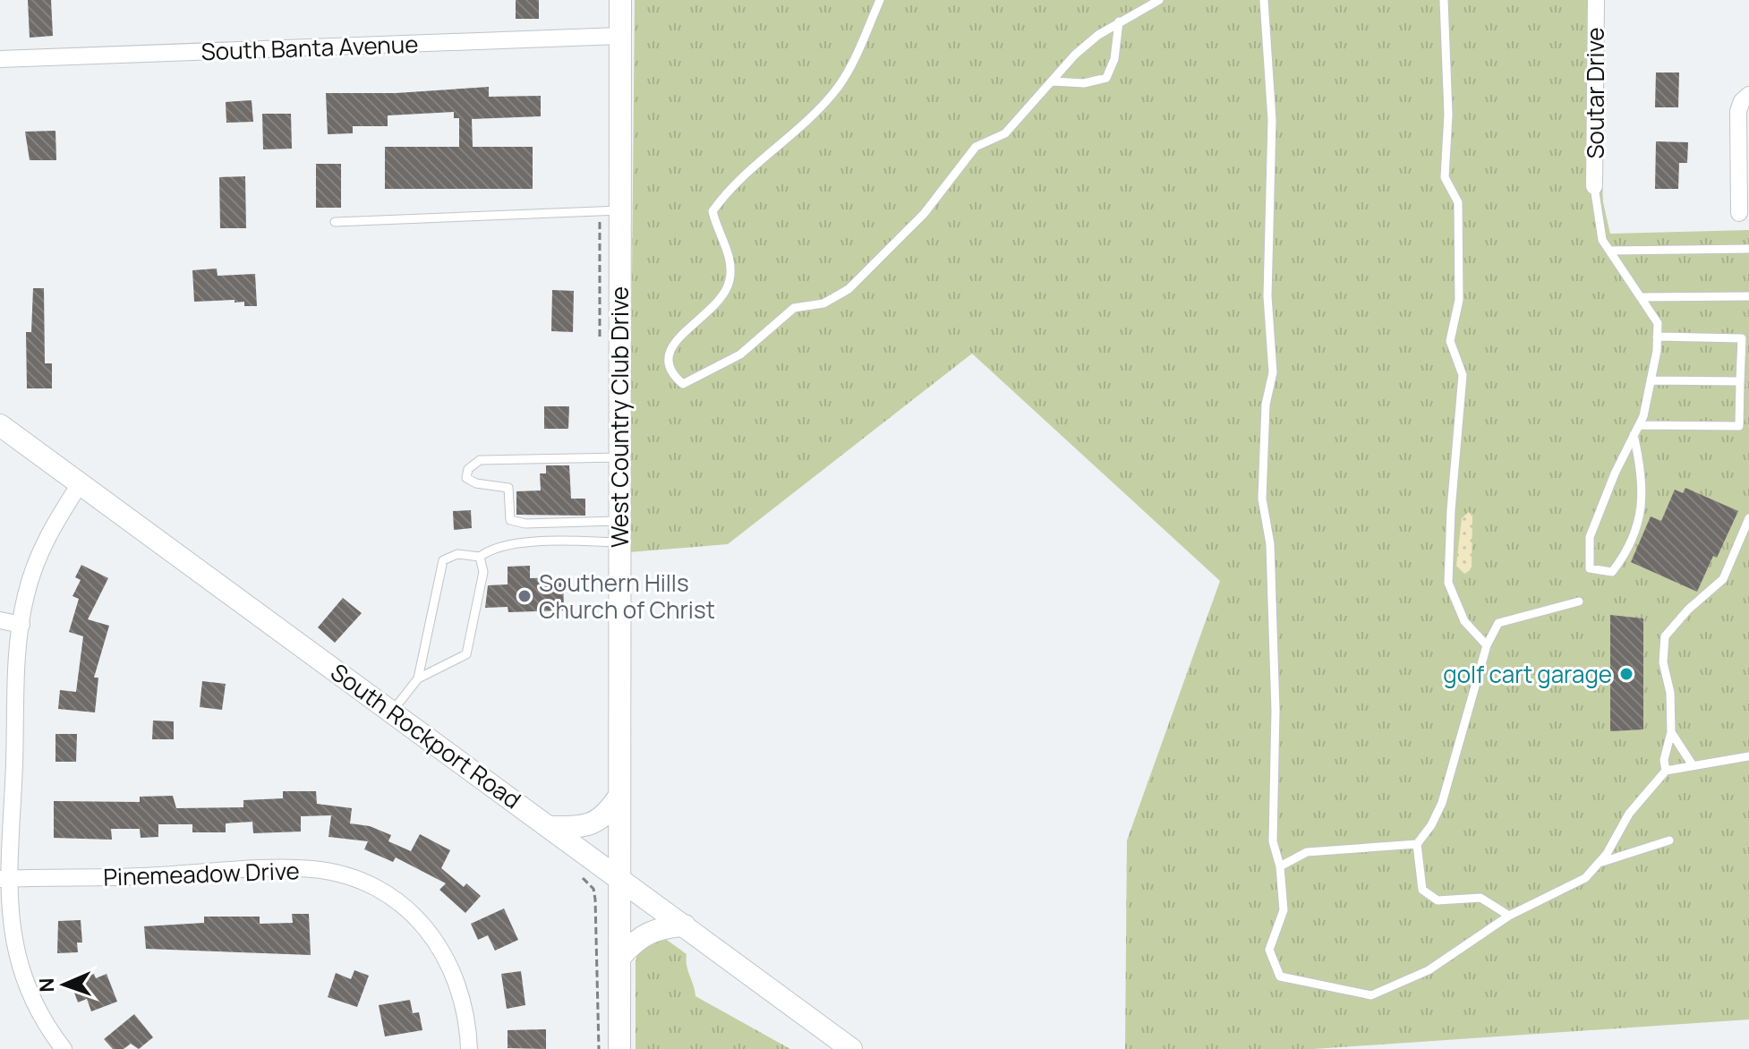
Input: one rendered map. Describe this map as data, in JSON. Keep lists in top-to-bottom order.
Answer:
{
  "streets": {
    "main road": ["West Country Club Drive", "South Rockport Road"],
    "street": ["South Banta Avenue", "Soutar Drive", "Pinemeadow Drive"]
  },
  "crossings": [
    ["South Banta Avenue", "West Country Club Drive"],
    ["West Country Club Drive", "South Rockport Road"]
  ],
  "places": ["Southern Hills Church of Christ", "golf cart garage"],
  "north": "left"
}
